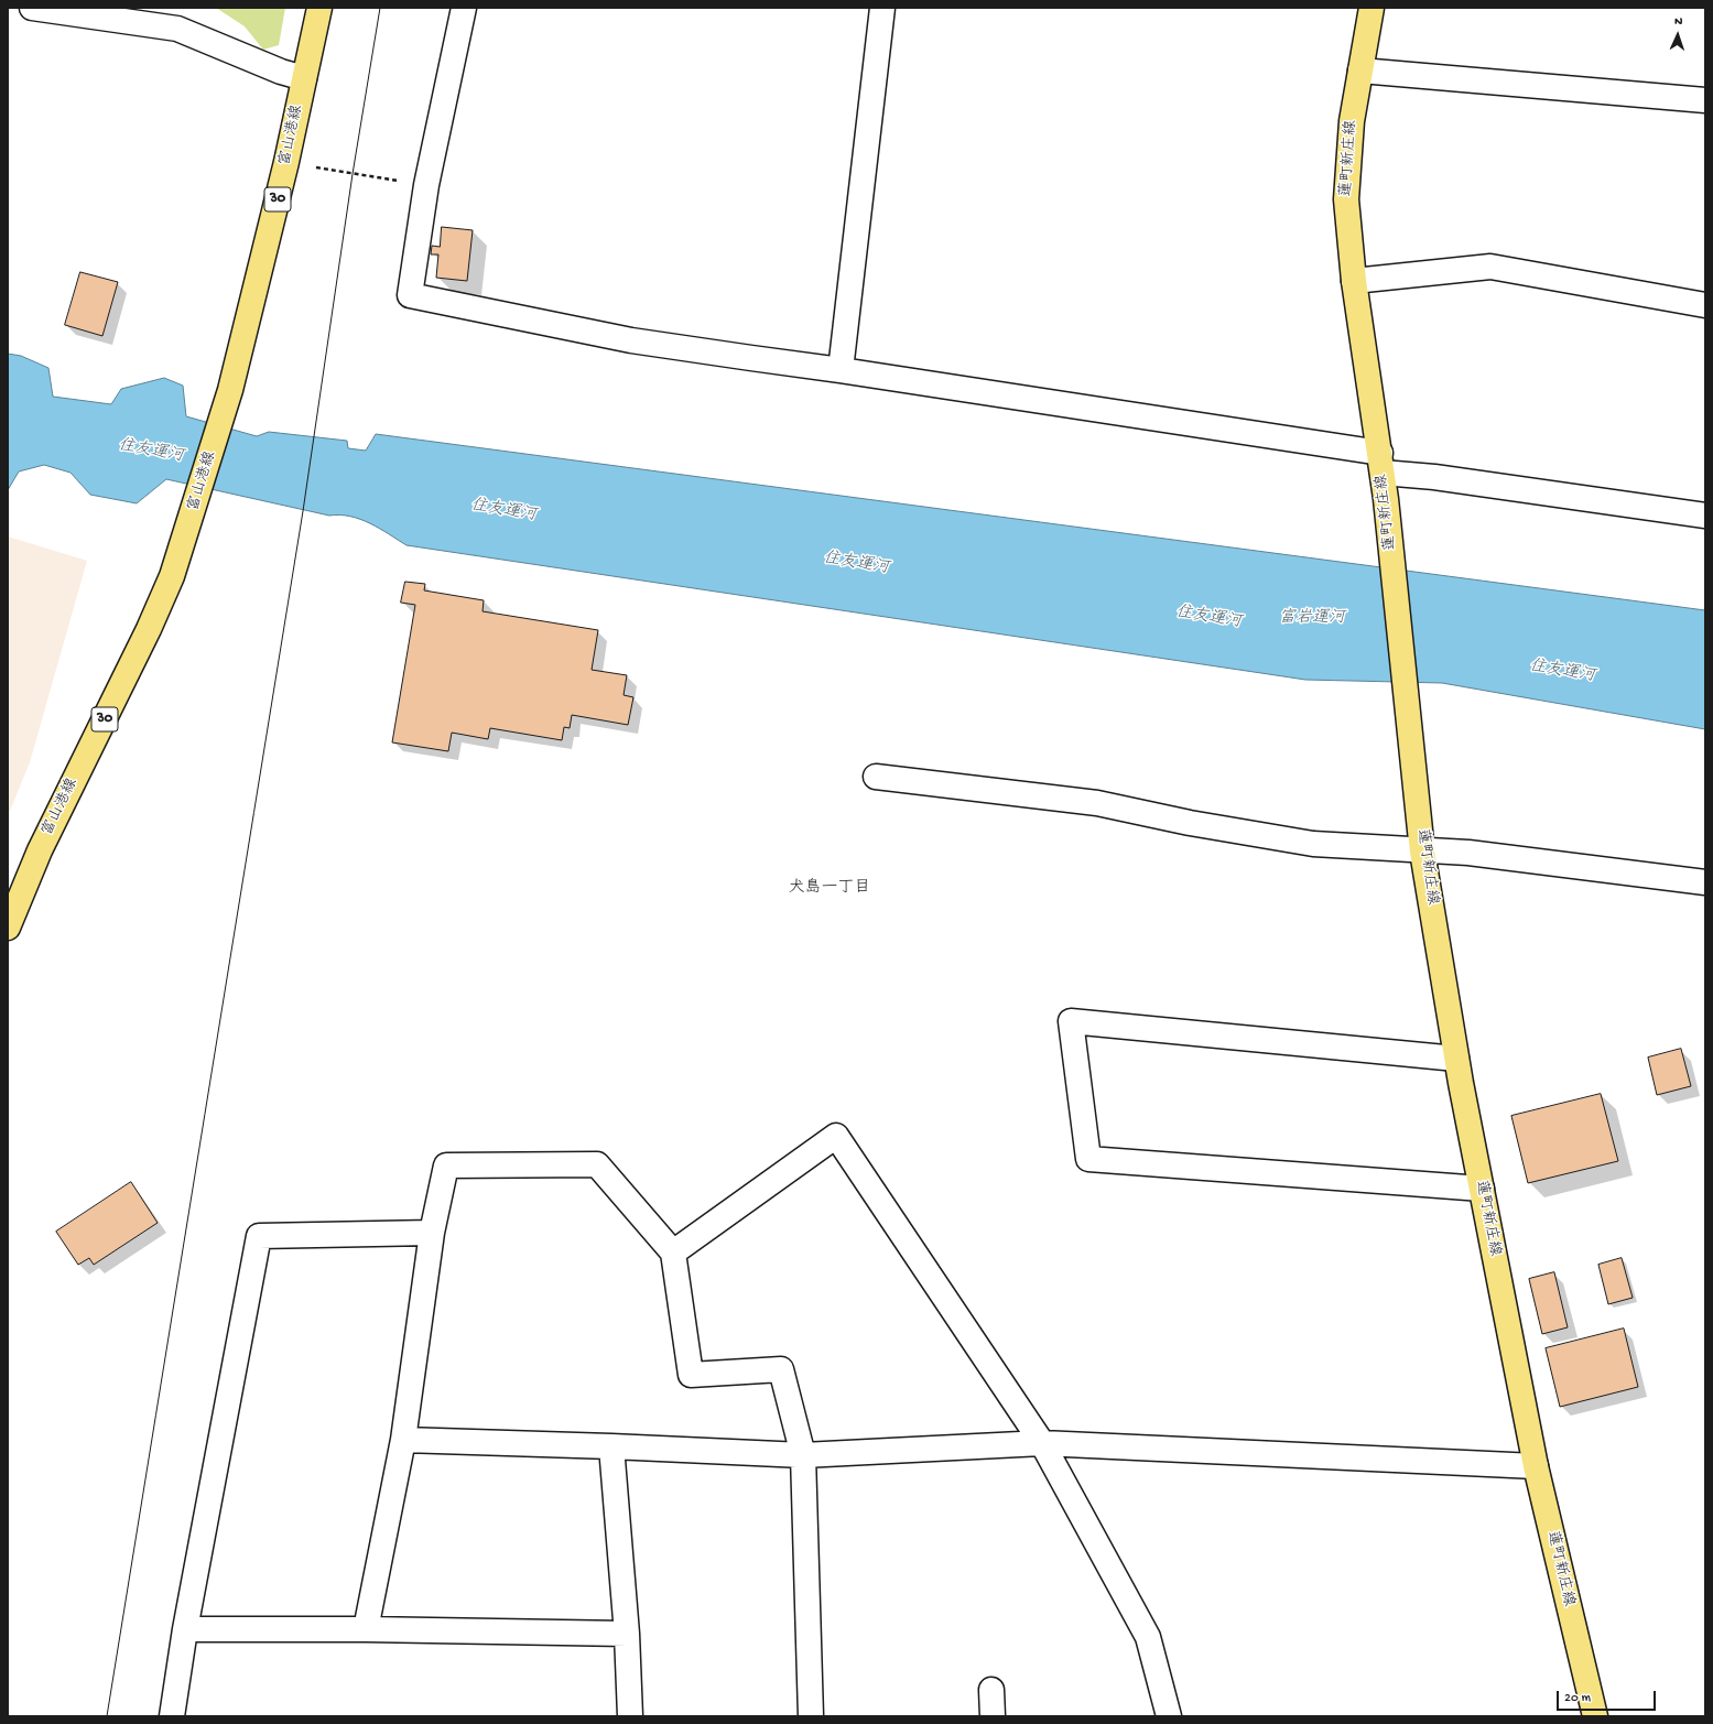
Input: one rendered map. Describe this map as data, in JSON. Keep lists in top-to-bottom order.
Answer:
{
  "streets": {
    "main road": ["富山港線", "蓮町新庄線", "30"]
  },
  "districts": ["犬島一丁目"],
  "water": ["住友運河", "富岩運河"],
  "scale_bar": "20 m",
  "north": "top"
}
